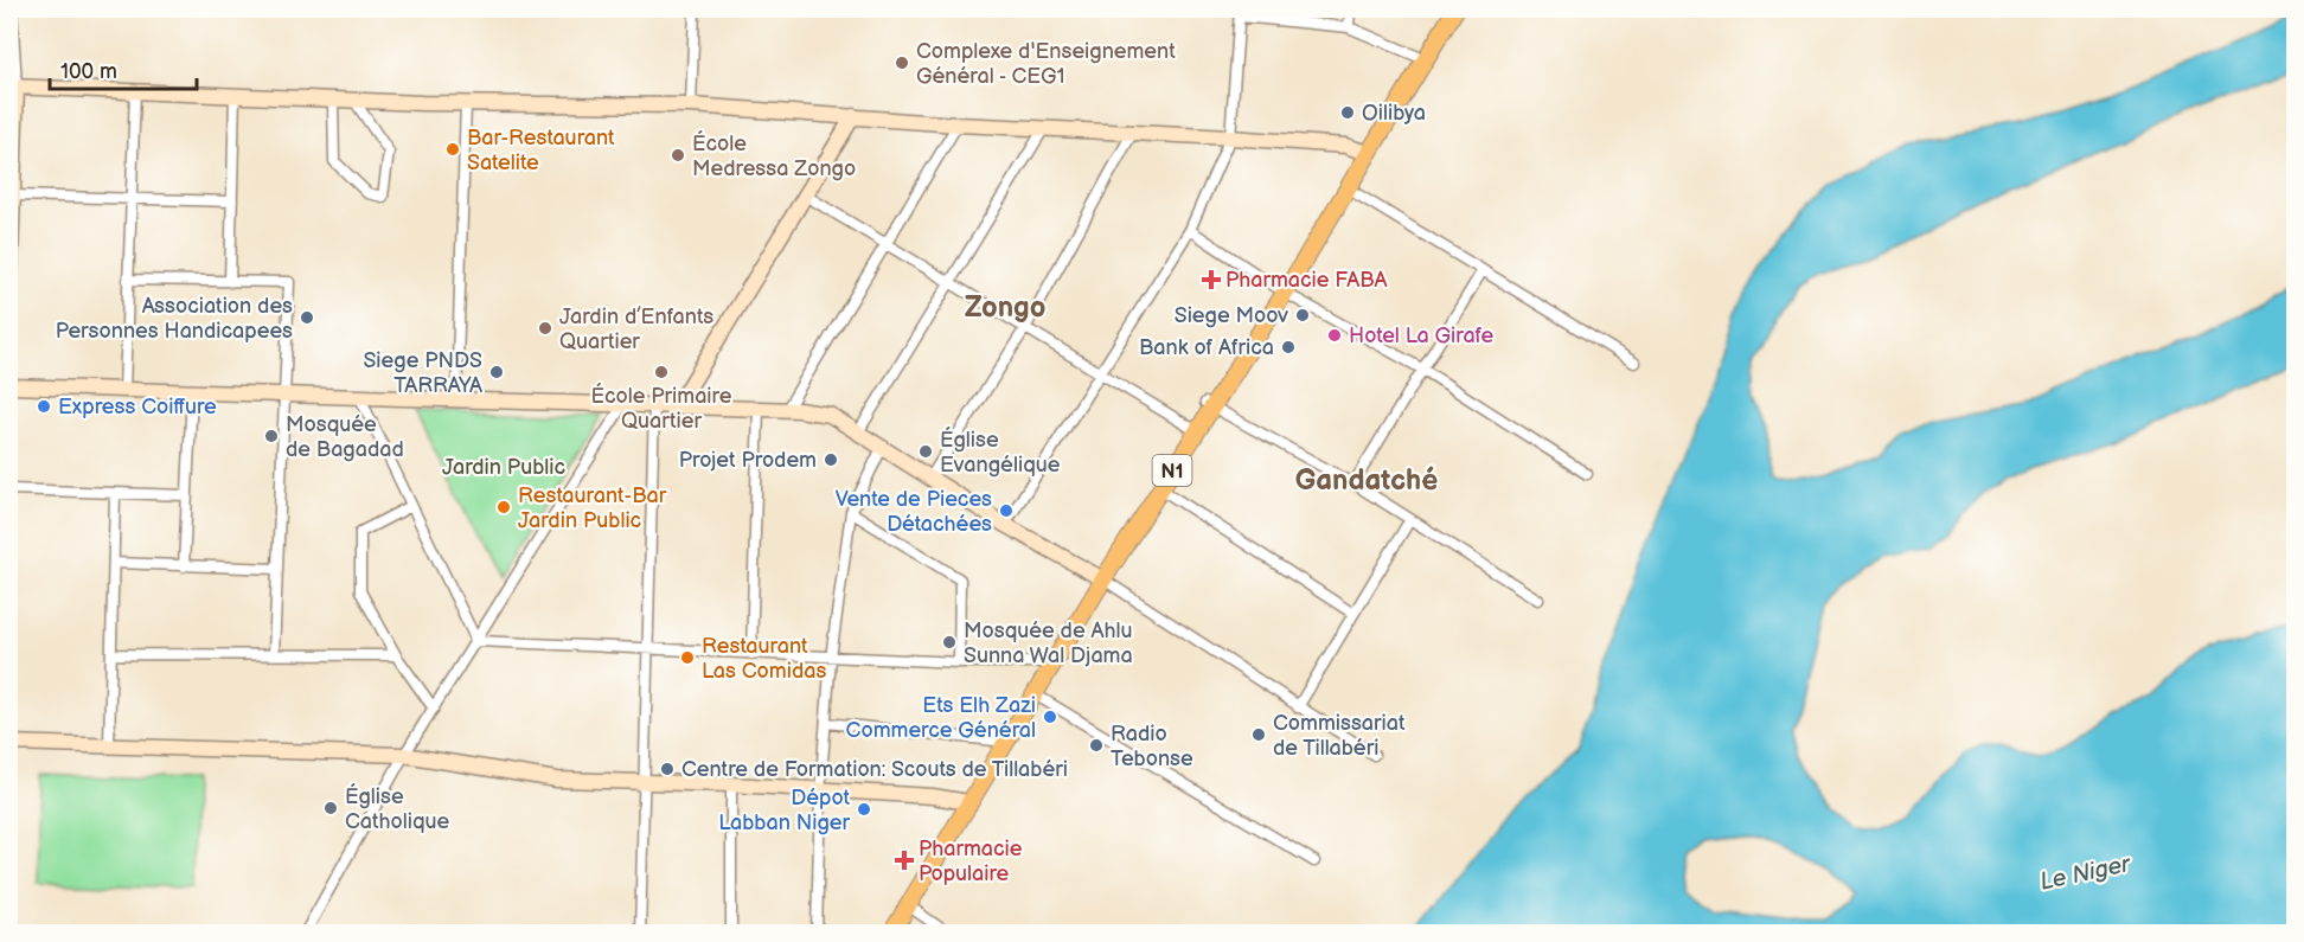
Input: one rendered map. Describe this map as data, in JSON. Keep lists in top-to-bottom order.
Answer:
{
  "streets": {
    "main road": ["N1"]
  },
  "districts": ["Zongo", "Gandatché"],
  "water": ["Le Niger"],
  "parks": ["Jardin Public"],
  "places": {
    "other": [
      "Complexe d'Enseignement Général - CEG1",
      "Oilibya",
      "Bar-Restaurant Satelite",
      "École Medressa Zongo",
      "Siege Moov",
      "Association des Personnes Handicapees",
      "Jardin d’Enfants Quartier",
      "Hotel La Girafe",
      "Bank of Africa",
      "Siege PNDS TARRAYA",
      "École Primaire Quartier",
      "Express Coiffure",
      "Mosquée de Bagadad",
      "Église Evangélique",
      "Projet Prodem",
      "Restaurant-Bar Jardin Public",
      "Vente de Pieces Détachées",
      "Mosquée de Ahlu Sunna Wal Djama",
      "Restaurant Las Comidas",
      "Ets Elh Zazi Commerce Général",
      "Commissariat de Tillabéri",
      "Radio Tebonse",
      "Centre de Formation: Scouts de Tillabéri",
      "Église Catholique",
      "Dépot Labban Niger"
    ],
    "health": ["Pharmacie FABA", "Pharmacie Populaire"]
  },
  "scale_bar": "100 m"
}
